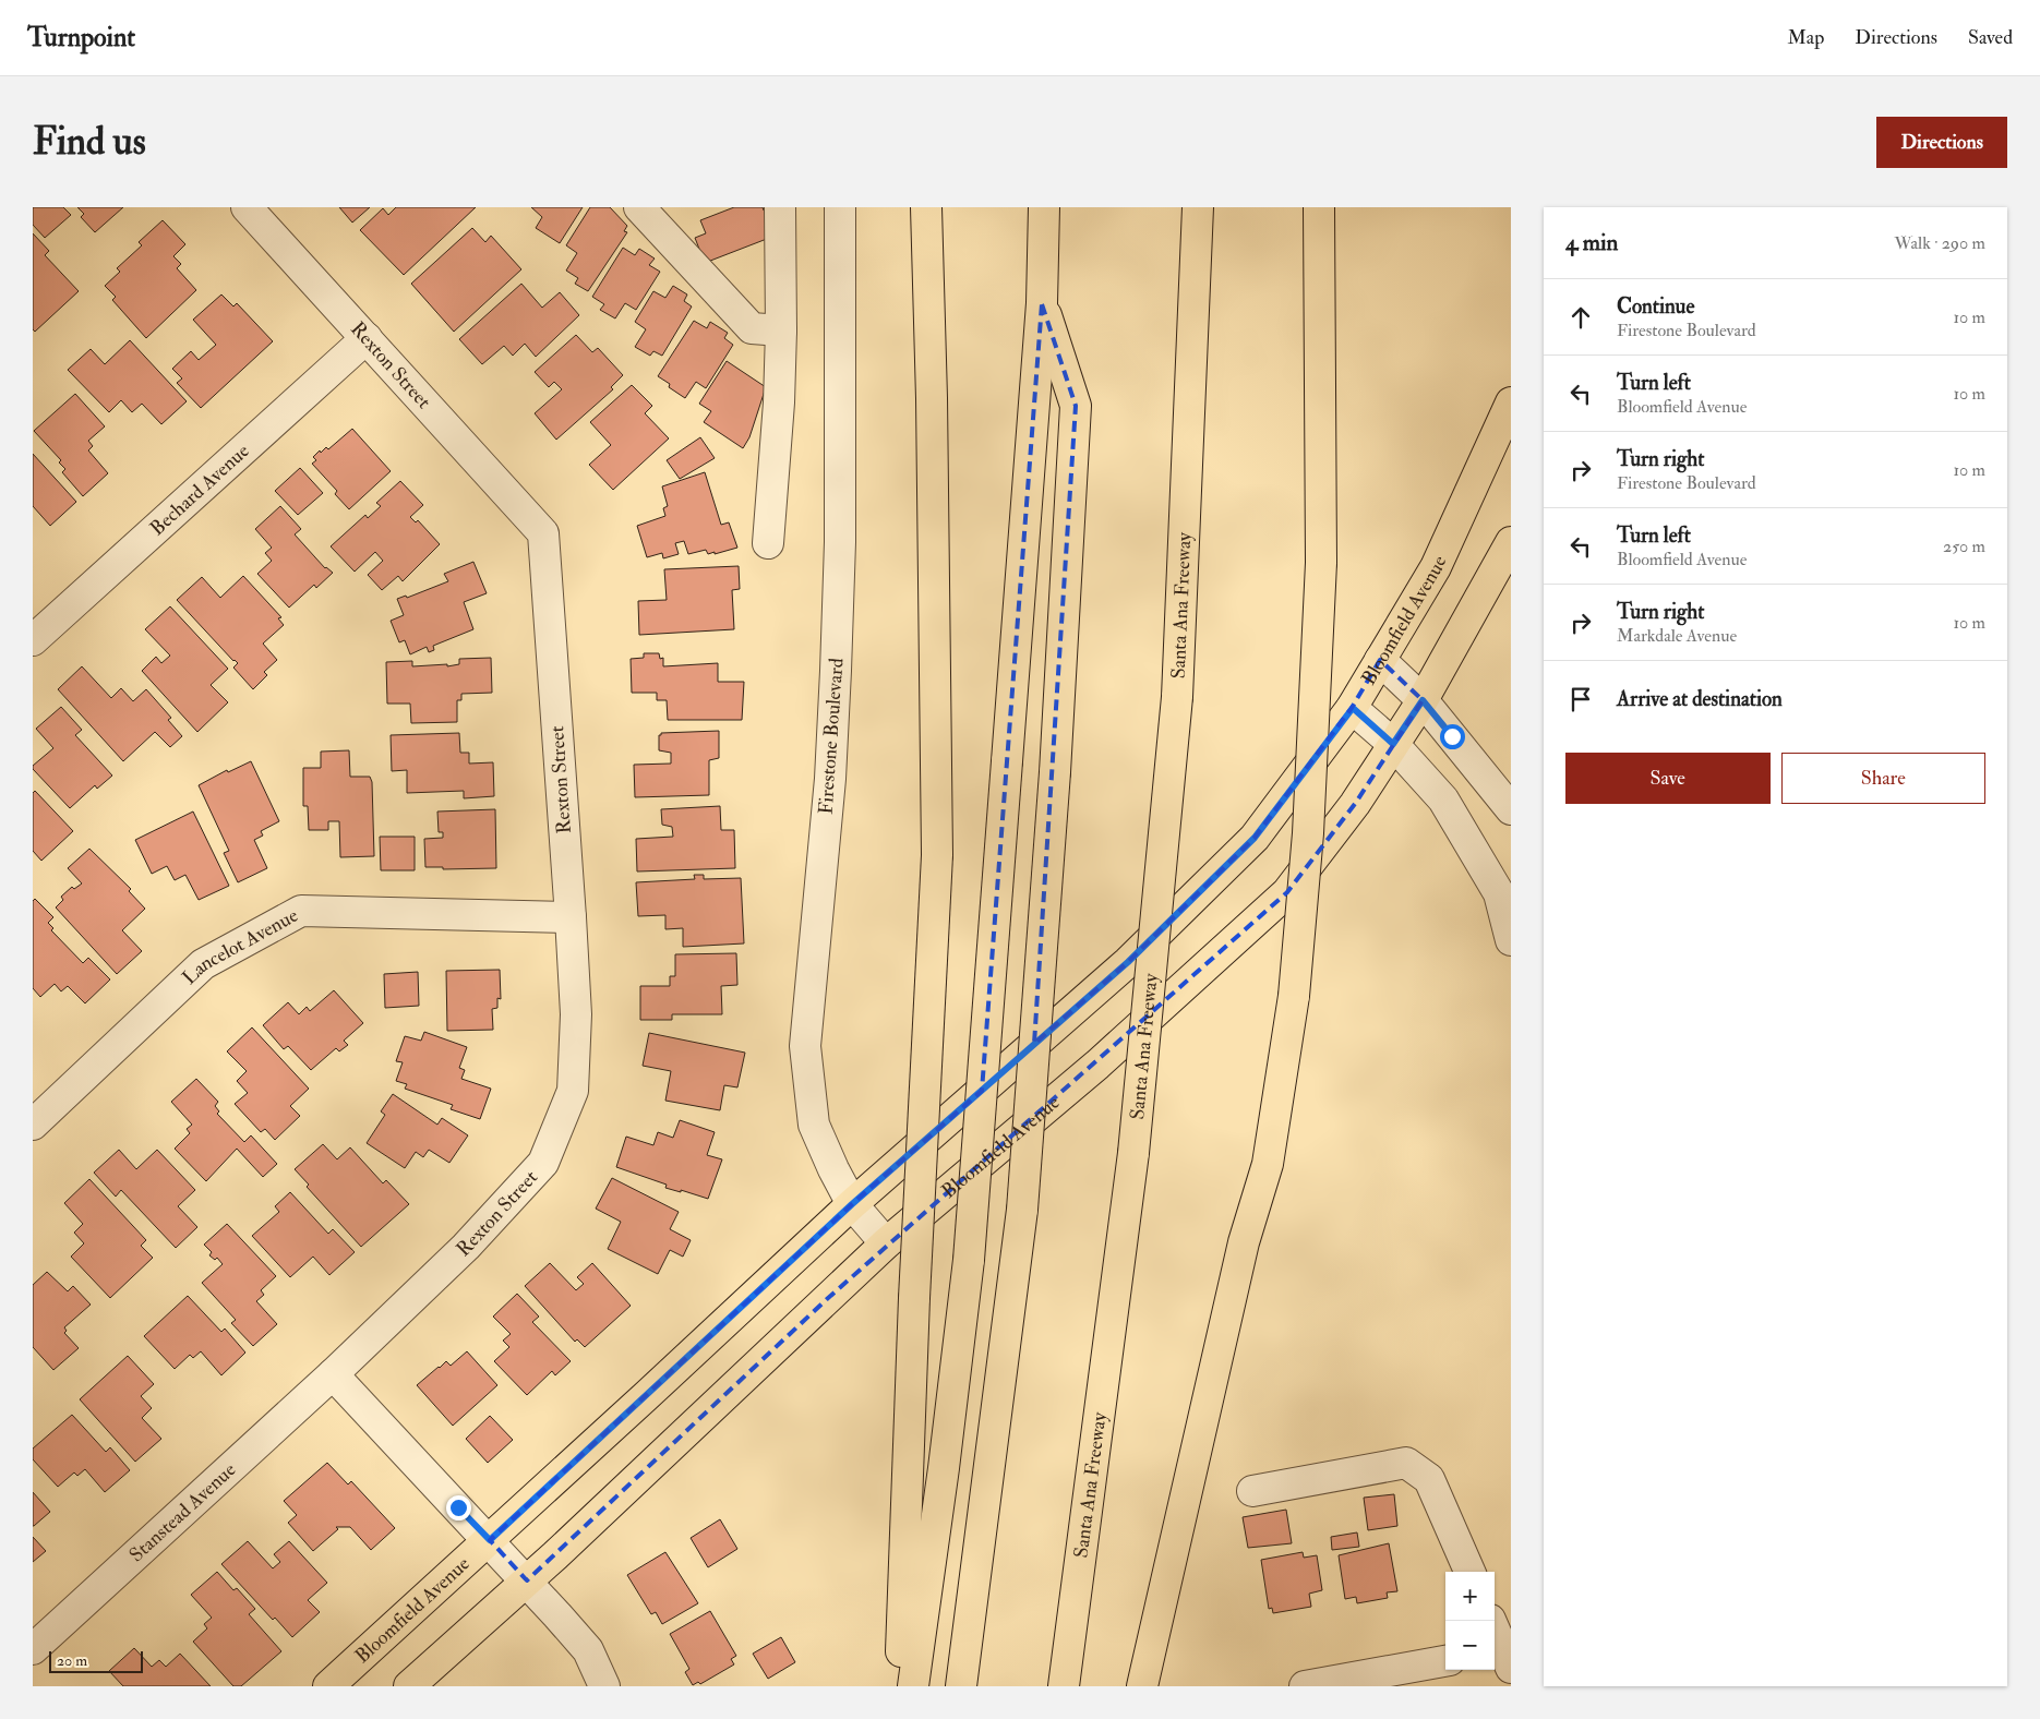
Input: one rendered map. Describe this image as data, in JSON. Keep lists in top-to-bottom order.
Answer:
{
  "streets": {
    "main road": ["Santa Ana Freeway", "Bloomfield Avenue"],
    "street": [
      "Rexton Street",
      "Bechard Avenue",
      "Firestone Boulevard",
      "Lancelot Avenue",
      "Stanstead Avenue"
    ]
  },
  "crossings": [
    ["Rexton Street", "Bechard Avenue"],
    ["Rexton Street", "Lancelot Avenue"],
    ["Rexton Street", "Stanstead Avenue"],
    ["Bloomfield Avenue", "Firestone Boulevard"]
  ],
  "scale_bar": "20 m",
  "page": {
    "header": "Turnpoint",
    "nav": ["Map", "Directions", "Saved"],
    "buttons": [
      "Directions",
      ["Save", "Share"]
    ],
    "title": "Find us",
    "heading": ["4 min", "Walk · 290 m"],
    "list": [
      ["Continue", "Firestone Boulevard", "10 m"],
      ["Turn left", "Bloomfield Avenue", "10 m"],
      ["Turn right", "Firestone Boulevard", "10 m"],
      ["Turn left", "Bloomfield Avenue", "250 m"],
      ["Turn right", "Markdale Avenue", "10 m"],
      "Arrive at destination"
    ],
    "map_buttons": ["+", "−"],
    "scale": "20 m"
  }
}
